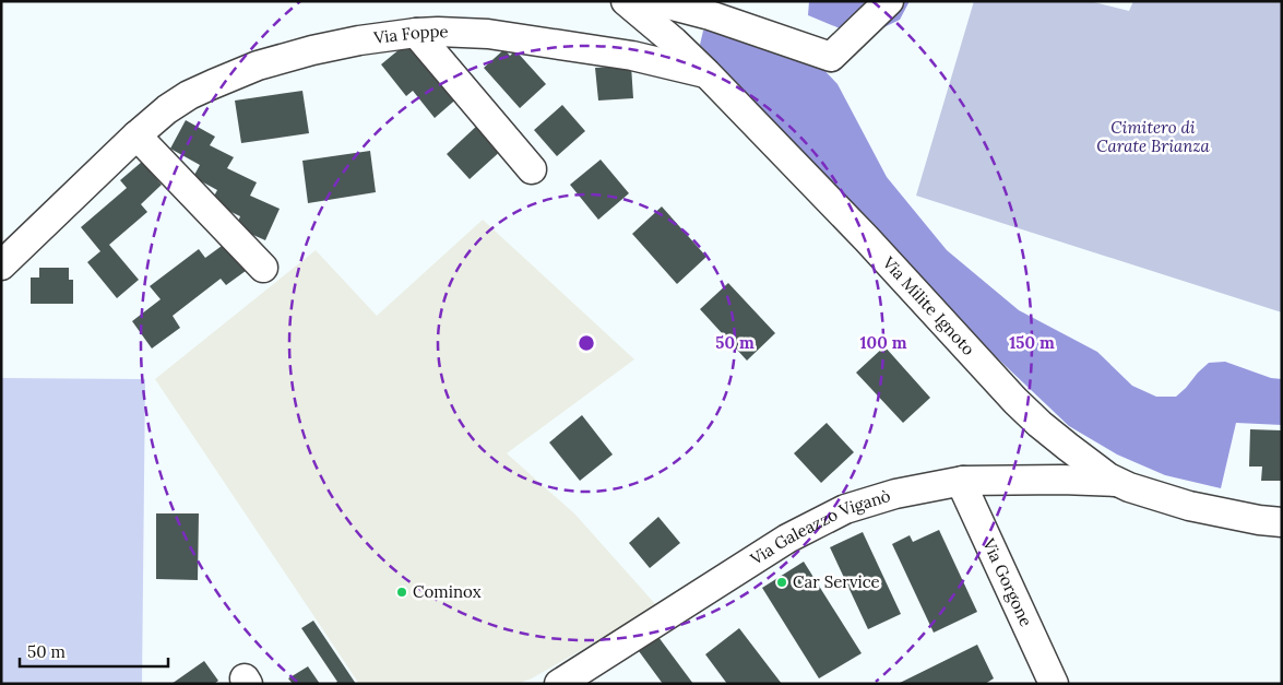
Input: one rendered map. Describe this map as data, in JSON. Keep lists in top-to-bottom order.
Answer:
{
  "streets": {
    "street": [
      "Via Foppe",
      "Via Milite Ignoto",
      "Via Galeazzo Viganò",
      "Via Gorgone"
    ]
  },
  "crossings": [
    ["Via Foppe", "Via Milite Ignoto"],
    ["Via Milite Ignoto", "Via Galeazzo Viganò"],
    ["Via Galeazzo Viganò", "Via Gorgone"]
  ],
  "parks": ["Cimitero di Carate Brianza"],
  "places": ["Car Service", "Cominox"],
  "scale_bar": "50 m",
  "rings": ["50 m", "100 m", "150 m"]
}
